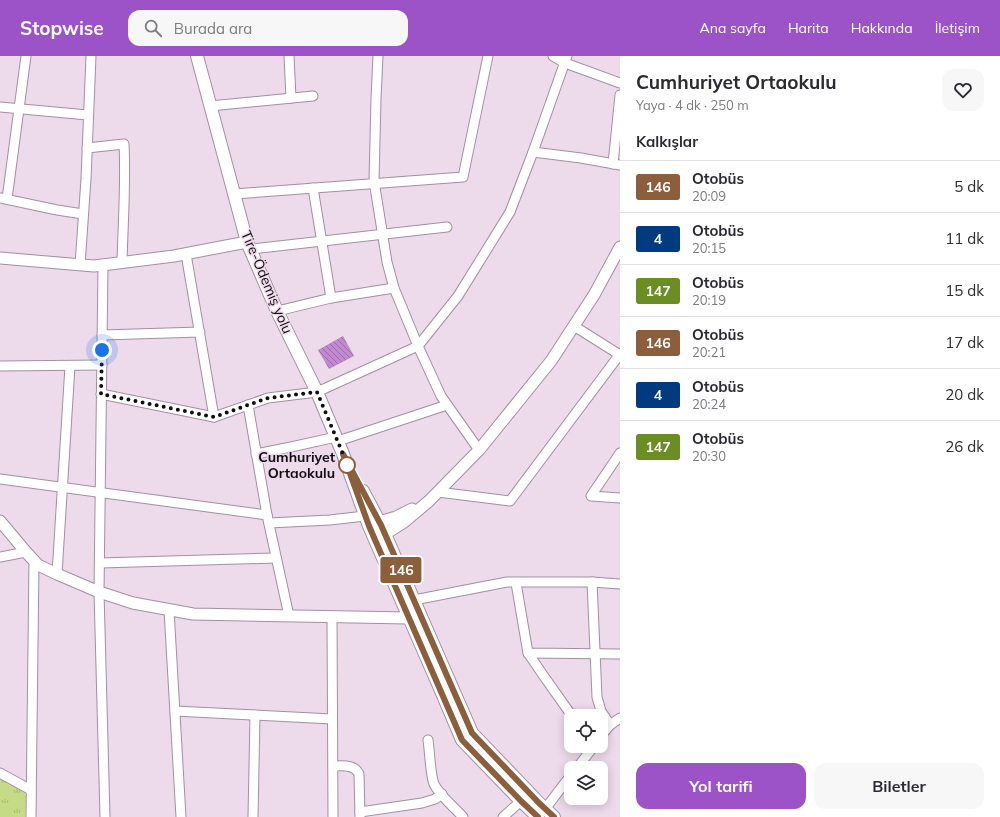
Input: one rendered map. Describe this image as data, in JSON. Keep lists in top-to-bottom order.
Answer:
{
  "streets": {
    "main road": ["Tire-Ödemiş yolu"]
  },
  "places": ["Cumhuriyet Ortaokulu"],
  "lines": ["bus line 146"],
  "page": {
    "header": "Stopwise",
    "search": "Burada ara",
    "nav": [
      "Ana sayfa",
      "Harita",
      "Hakkında",
      "İletişim"
    ],
    "on_map": "146",
    "heading": [
      ["Cumhuriyet Ortaokulu", "Yaya · 4 dk · 250 m"],
      "Kalkışlar"
    ],
    "list": [
      {
        "mark": "146",
        "name": "Otobüs",
        "note": "20:09",
        "value": "5 dk"
      },
      {
        "mark": "4",
        "name": "Otobüs",
        "note": "20:15",
        "value": "11 dk"
      },
      {
        "mark": "147",
        "name": "Otobüs",
        "note": "20:19",
        "value": "15 dk"
      },
      {
        "mark": "146",
        "name": "Otobüs",
        "note": "20:21",
        "value": "17 dk"
      },
      {
        "mark": "4",
        "name": "Otobüs",
        "note": "20:24",
        "value": "20 dk"
      },
      {
        "mark": "147",
        "name": "Otobüs",
        "note": "20:30",
        "value": "26 dk"
      }
    ],
    "buttons": ["Yol tarifi", "Biletler"]
  }
}
